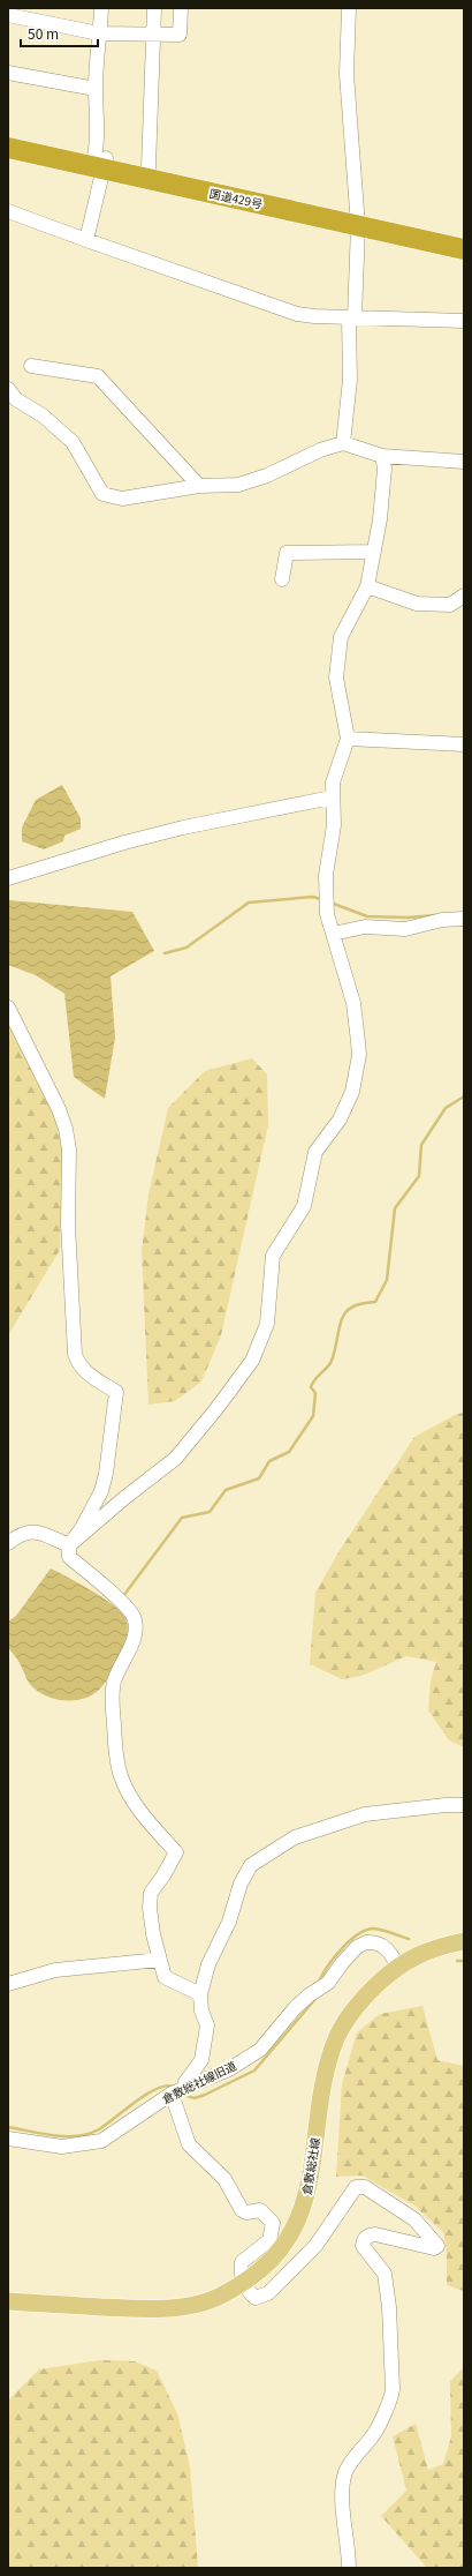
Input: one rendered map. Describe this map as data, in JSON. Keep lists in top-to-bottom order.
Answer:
{
  "streets": {
    "highway": ["国道429号"],
    "main road": ["倉敷総社線"],
    "street": ["倉敷総社線旧道"]
  },
  "crossings": [
    ["倉敷総社線旧道", "倉敷総社線"]
  ],
  "scale_bar": "50 m"
}
